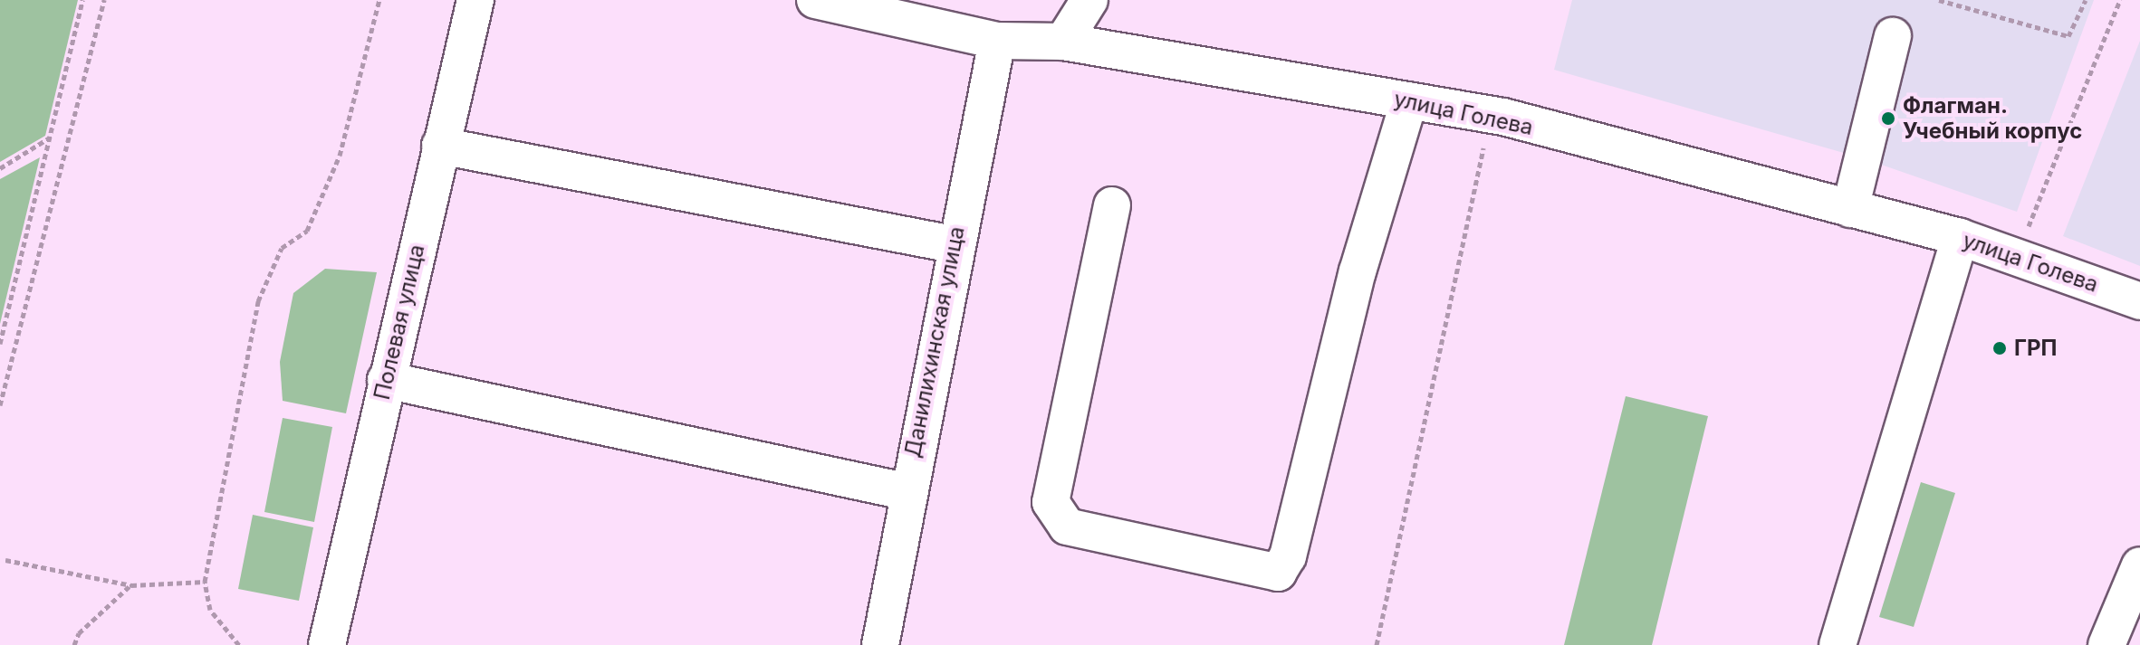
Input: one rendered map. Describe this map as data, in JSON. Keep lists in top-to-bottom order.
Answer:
{
  "streets": {
    "street": ["улица Голева", "Полевая улица", "Данилихинская улица"]
  },
  "crossings": [
    ["улица Голева", "Данилихинская улица"]
  ],
  "places": ["Флагман. Учебный корпус", "ГРП"]
}
